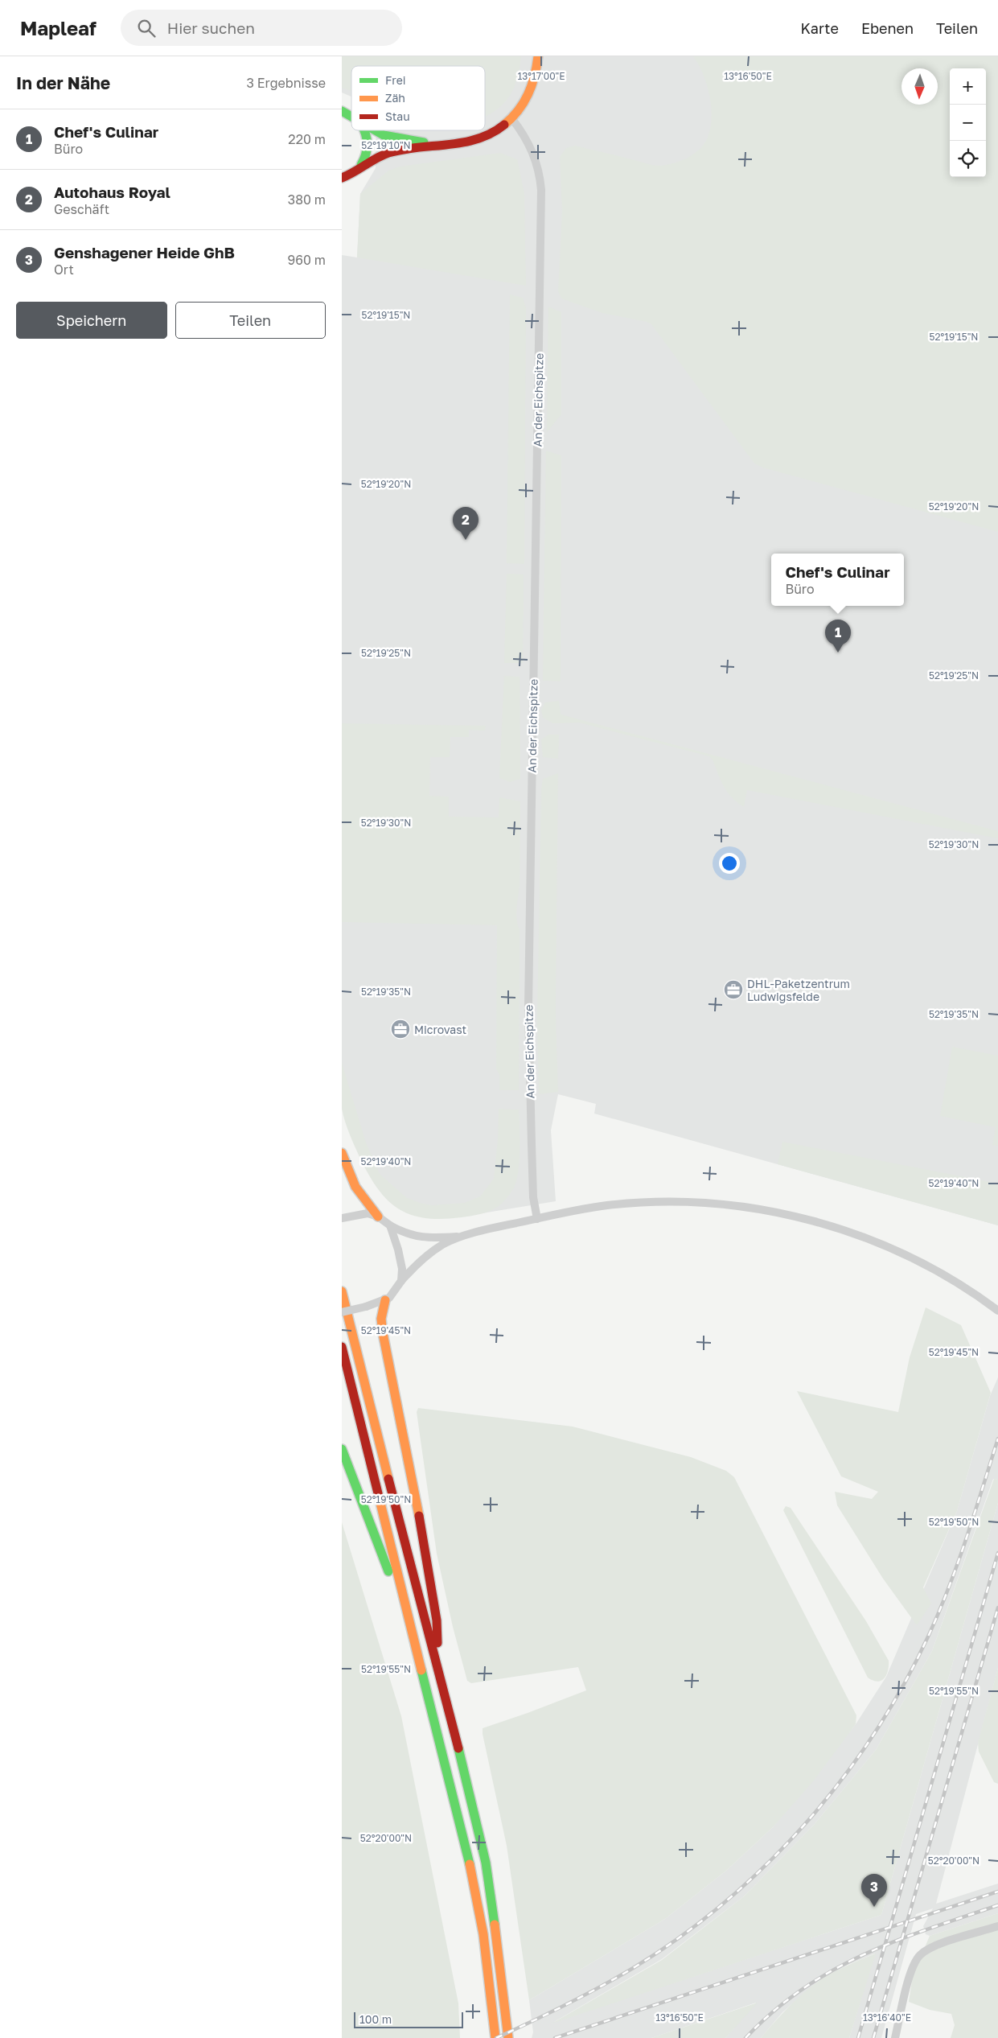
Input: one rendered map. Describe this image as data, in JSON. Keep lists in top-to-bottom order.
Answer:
{
  "streets": {
    "street": ["An der Eichspitze"]
  },
  "places": {
    "office": ["DHL-Paketzentrum Ludwigsfelde", "Microvast"]
  },
  "legend": ["Frei", "Zäh", "Stau"],
  "scale_bar": "100 m",
  "north": "bottom",
  "page": {
    "header": "Mapleaf",
    "search": "Hier suchen",
    "nav": ["Karte", "Ebenen", "Teilen"],
    "heading": ["In der Nähe", "3 Ergebnisse"],
    "map_buttons": ["+", "−"],
    "list": [
      {
        "mark": "1",
        "name": "Chef's Culinar",
        "note": "Büro",
        "value": "220 m"
      },
      {
        "mark": "2",
        "name": "Autohaus Royal",
        "note": "Geschäft",
        "value": "380 m"
      },
      {
        "mark": "3",
        "name": "Genshagener Heide GhB",
        "note": "Ort",
        "value": "960 m"
      }
    ],
    "buttons": ["Speichern", "Teilen"],
    "pins": ["2", "1", "3"],
    "popup": ["Chef's Culinar", "Büro"],
    "scale": "100 m"
  },
  "coordinates": [
    "13°17'00\"E",
    "13°16'50\"E",
    "52°19'10\"N",
    "52°19'15\"N",
    "52°19'20\"N",
    "52°19'25\"N",
    "52°19'30\"N",
    "52°19'35\"N",
    "52°19'40\"N",
    "52°19'45\"N",
    "52°19'50\"N",
    "52°19'55\"N",
    "52°20'00\"N",
    "13°16'40\"E"
  ]
}
